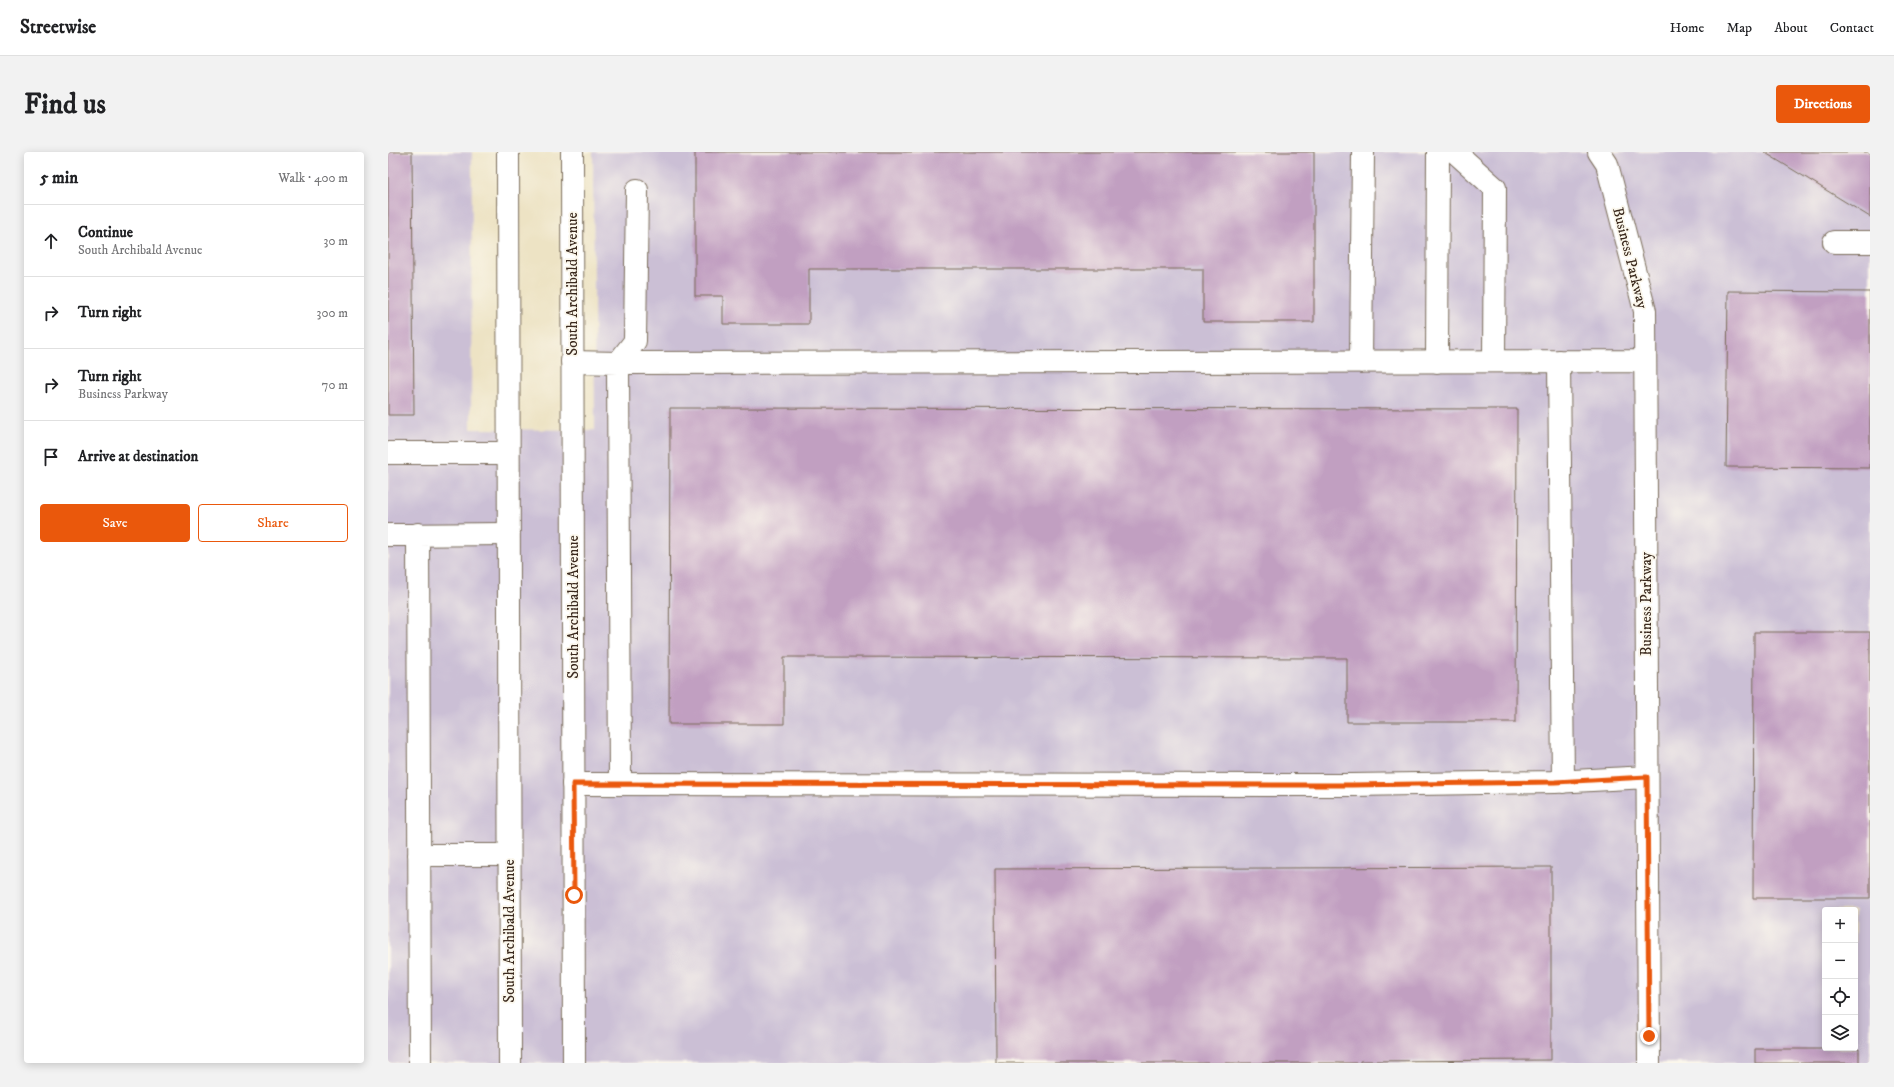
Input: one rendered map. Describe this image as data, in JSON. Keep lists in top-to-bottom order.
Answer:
{
  "streets": {
    "main road": ["Business Parkway", "South Archibald Avenue"]
  },
  "page": {
    "header": "Streetwise",
    "nav": [
      "Home",
      "Map",
      "About",
      "Contact"
    ],
    "buttons": [
      "Directions",
      ["Save", "Share"]
    ],
    "title": "Find us",
    "heading": ["5 min", "Walk · 400 m"],
    "list": [
      ["Continue", "South Archibald Avenue", "30 m"],
      ["Turn right", "300 m"],
      ["Turn right", "Business Parkway", "70 m"],
      "Arrive at destination"
    ],
    "map_buttons": ["+", "−"]
  }
}
